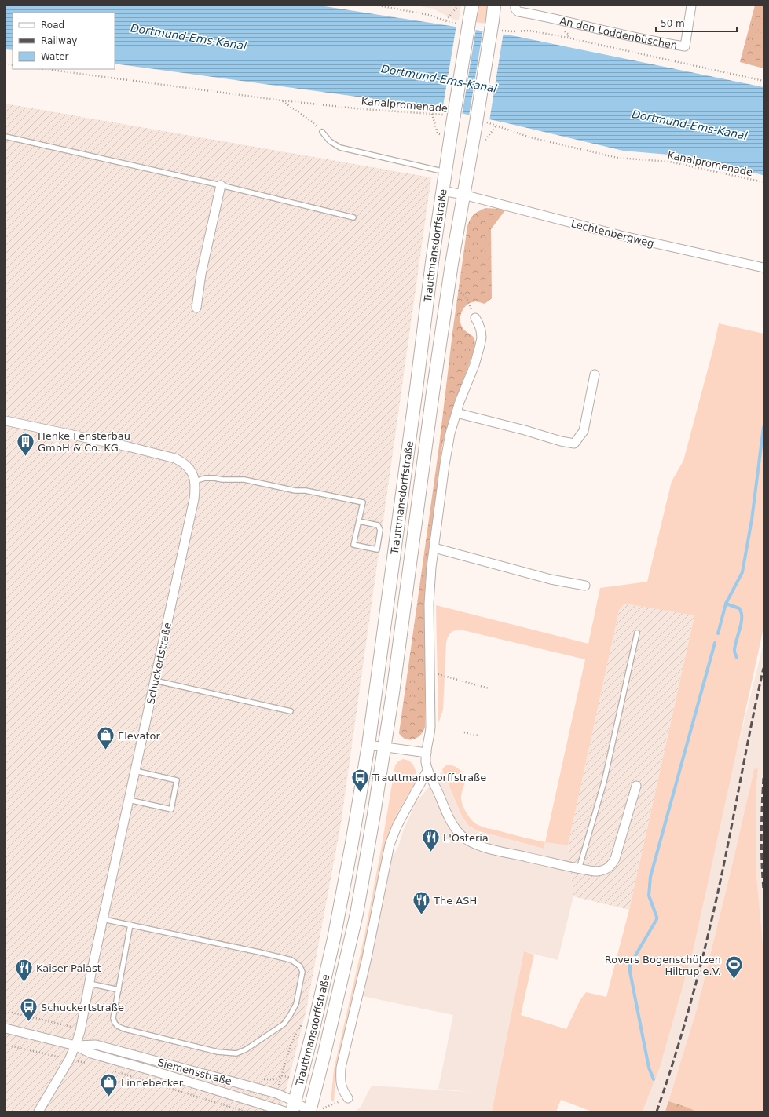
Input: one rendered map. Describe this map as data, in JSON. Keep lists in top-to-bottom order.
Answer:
{
  "streets": {
    "main road": ["Trauttmansdorffstraße"],
    "street": [
      "An den Loddenbüschen",
      "Lechtenbergweg",
      "Schuckertstraße",
      "Siemensstraße"
    ],
    "path": ["Kanalpromenade"]
  },
  "crossings": [
    ["Lechtenbergweg", "Trauttmansdorffstraße"],
    ["Trauttmansdorffstraße", "Siemensstraße"],
    ["Schuckertstraße", "Siemensstraße"]
  ],
  "water": ["Dortmund-Ems-Kanal"],
  "places": {
    "building": ["Henke Fensterbau GmbH & Co. KG"],
    "shop": ["Elevator", "Linnebecker"],
    "bus stop": ["Trauttmansdorffstraße", "Schuckertstraße"],
    "restaurant": ["L'Osteria", "The ASH", "Kaiser Palast"],
    "sports": ["Rovers Bogenschützen Hiltrup e.V."]
  },
  "legend": ["Road", "Railway", "Water"],
  "scale_bar": "50 m"
}
